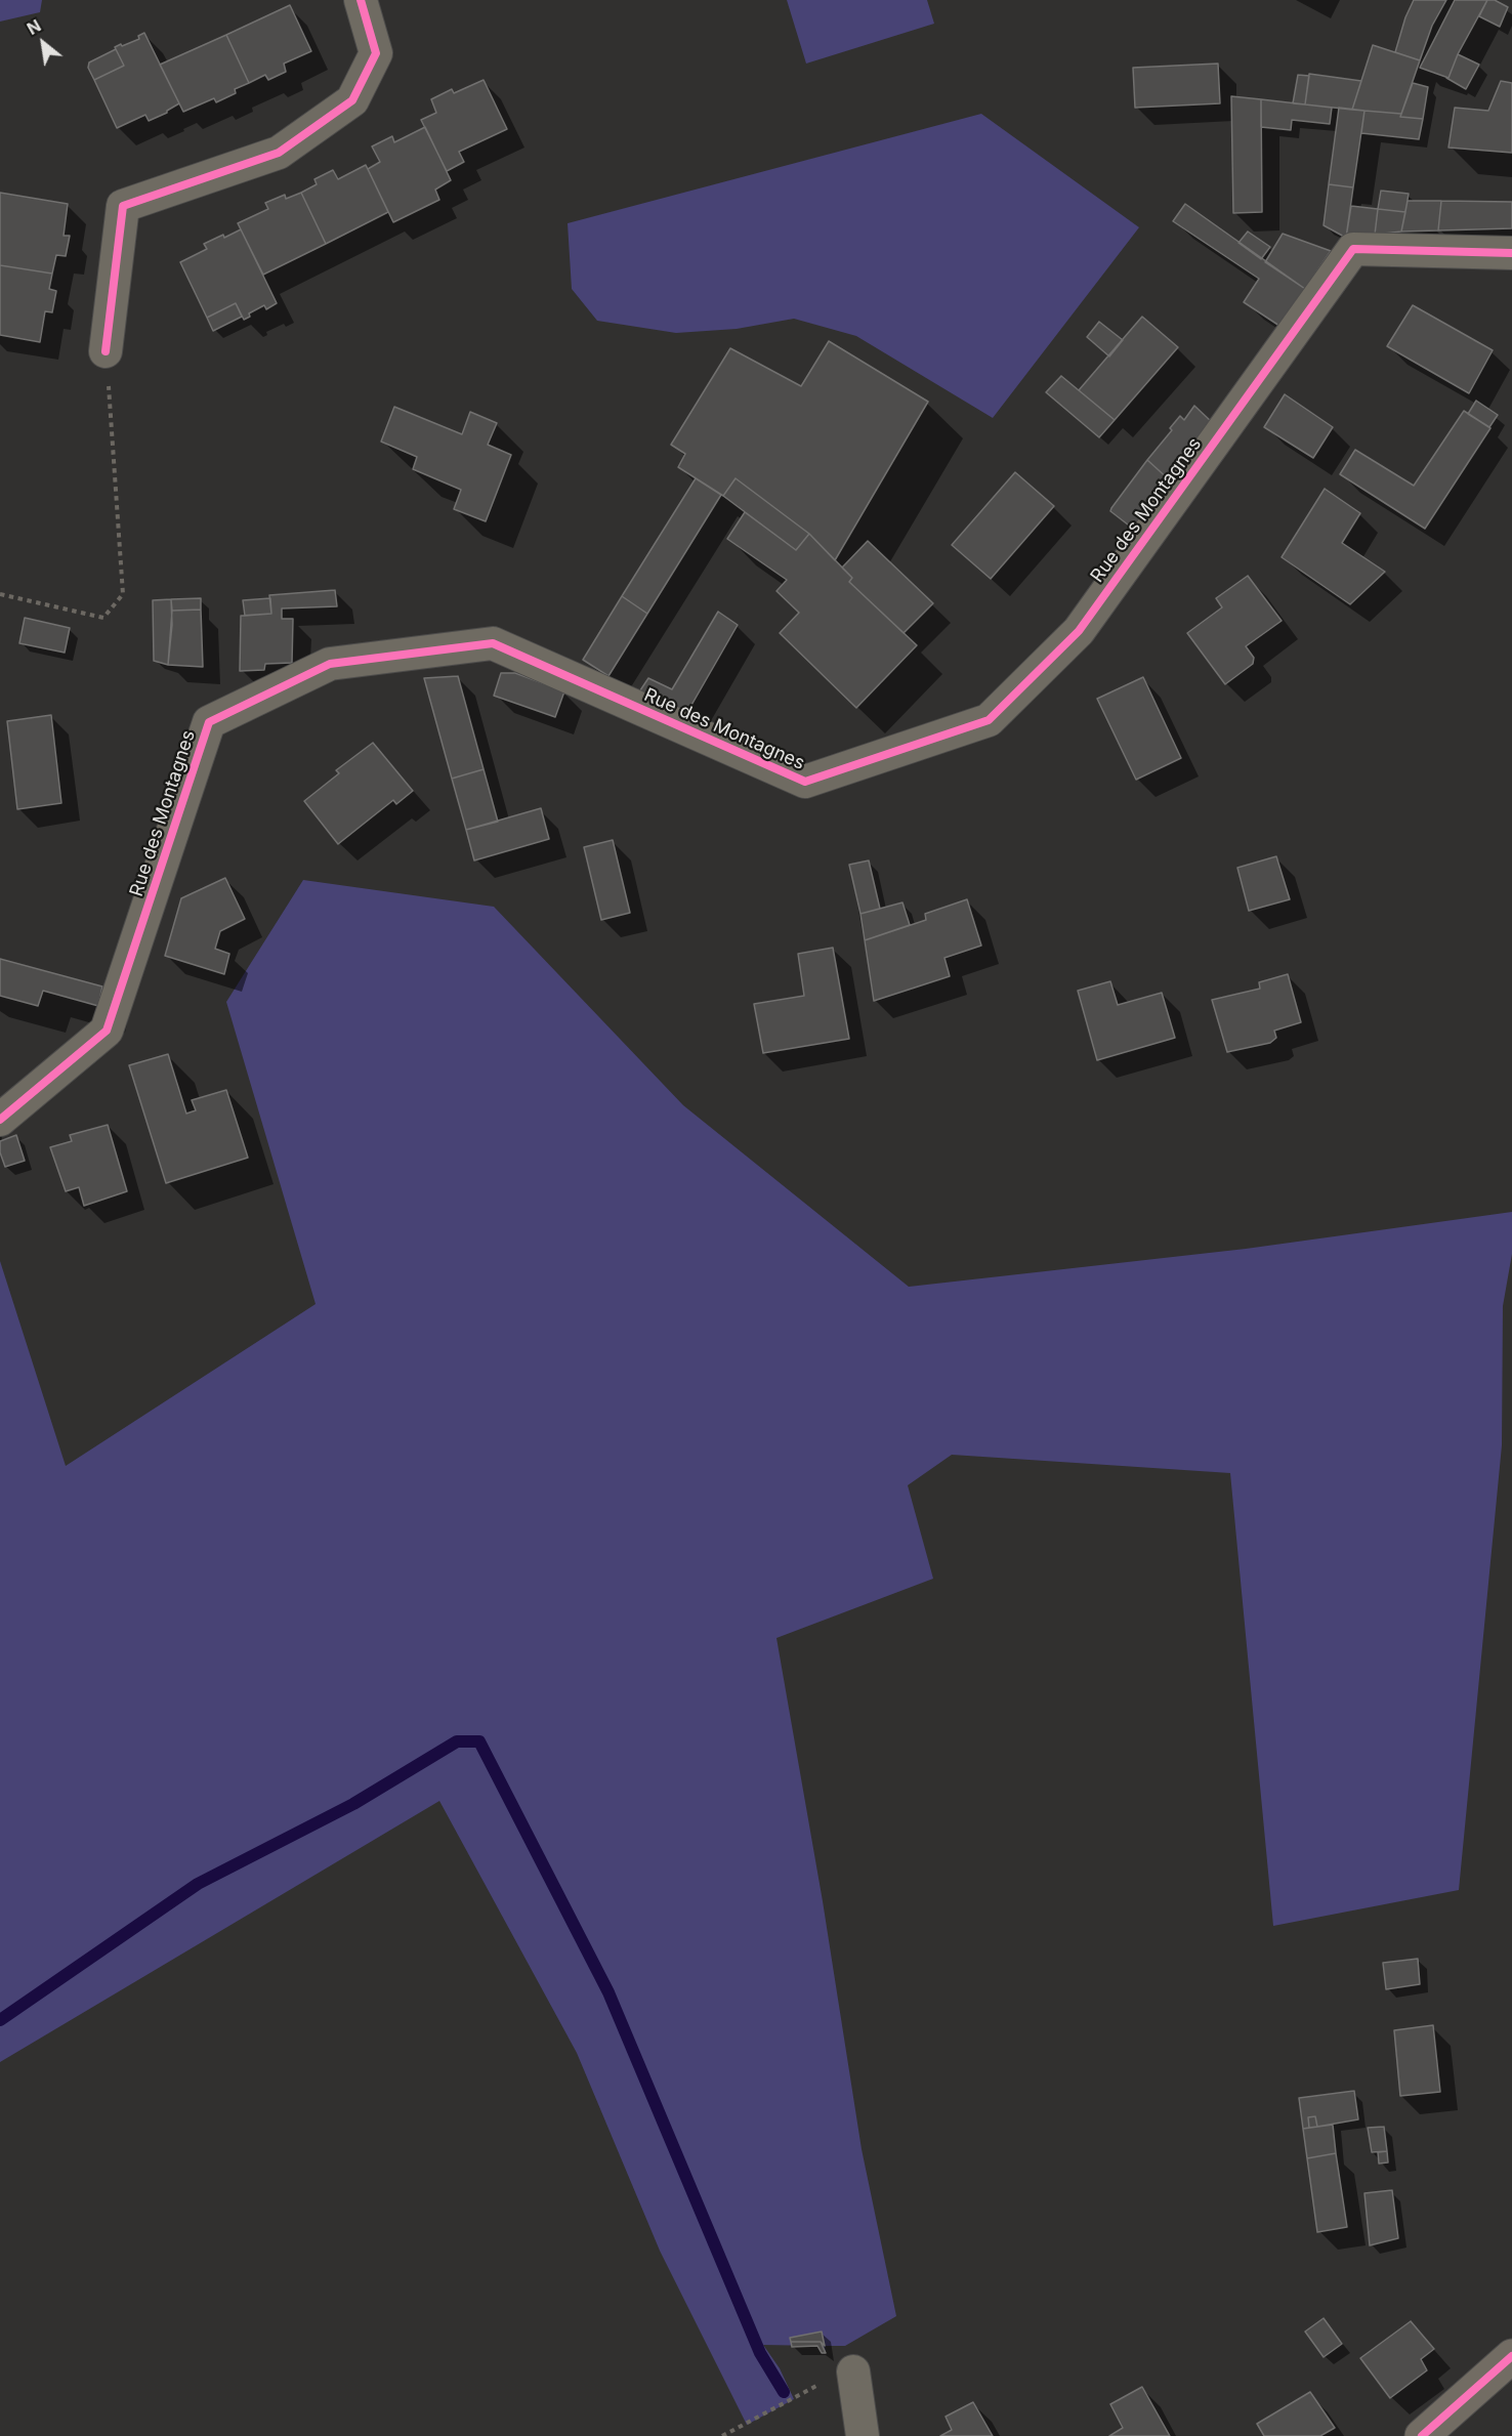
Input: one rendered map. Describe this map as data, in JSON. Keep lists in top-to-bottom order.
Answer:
{
  "streets": {
    "street": ["Rue des Montagnes"]
  },
  "north": "top left"
}
